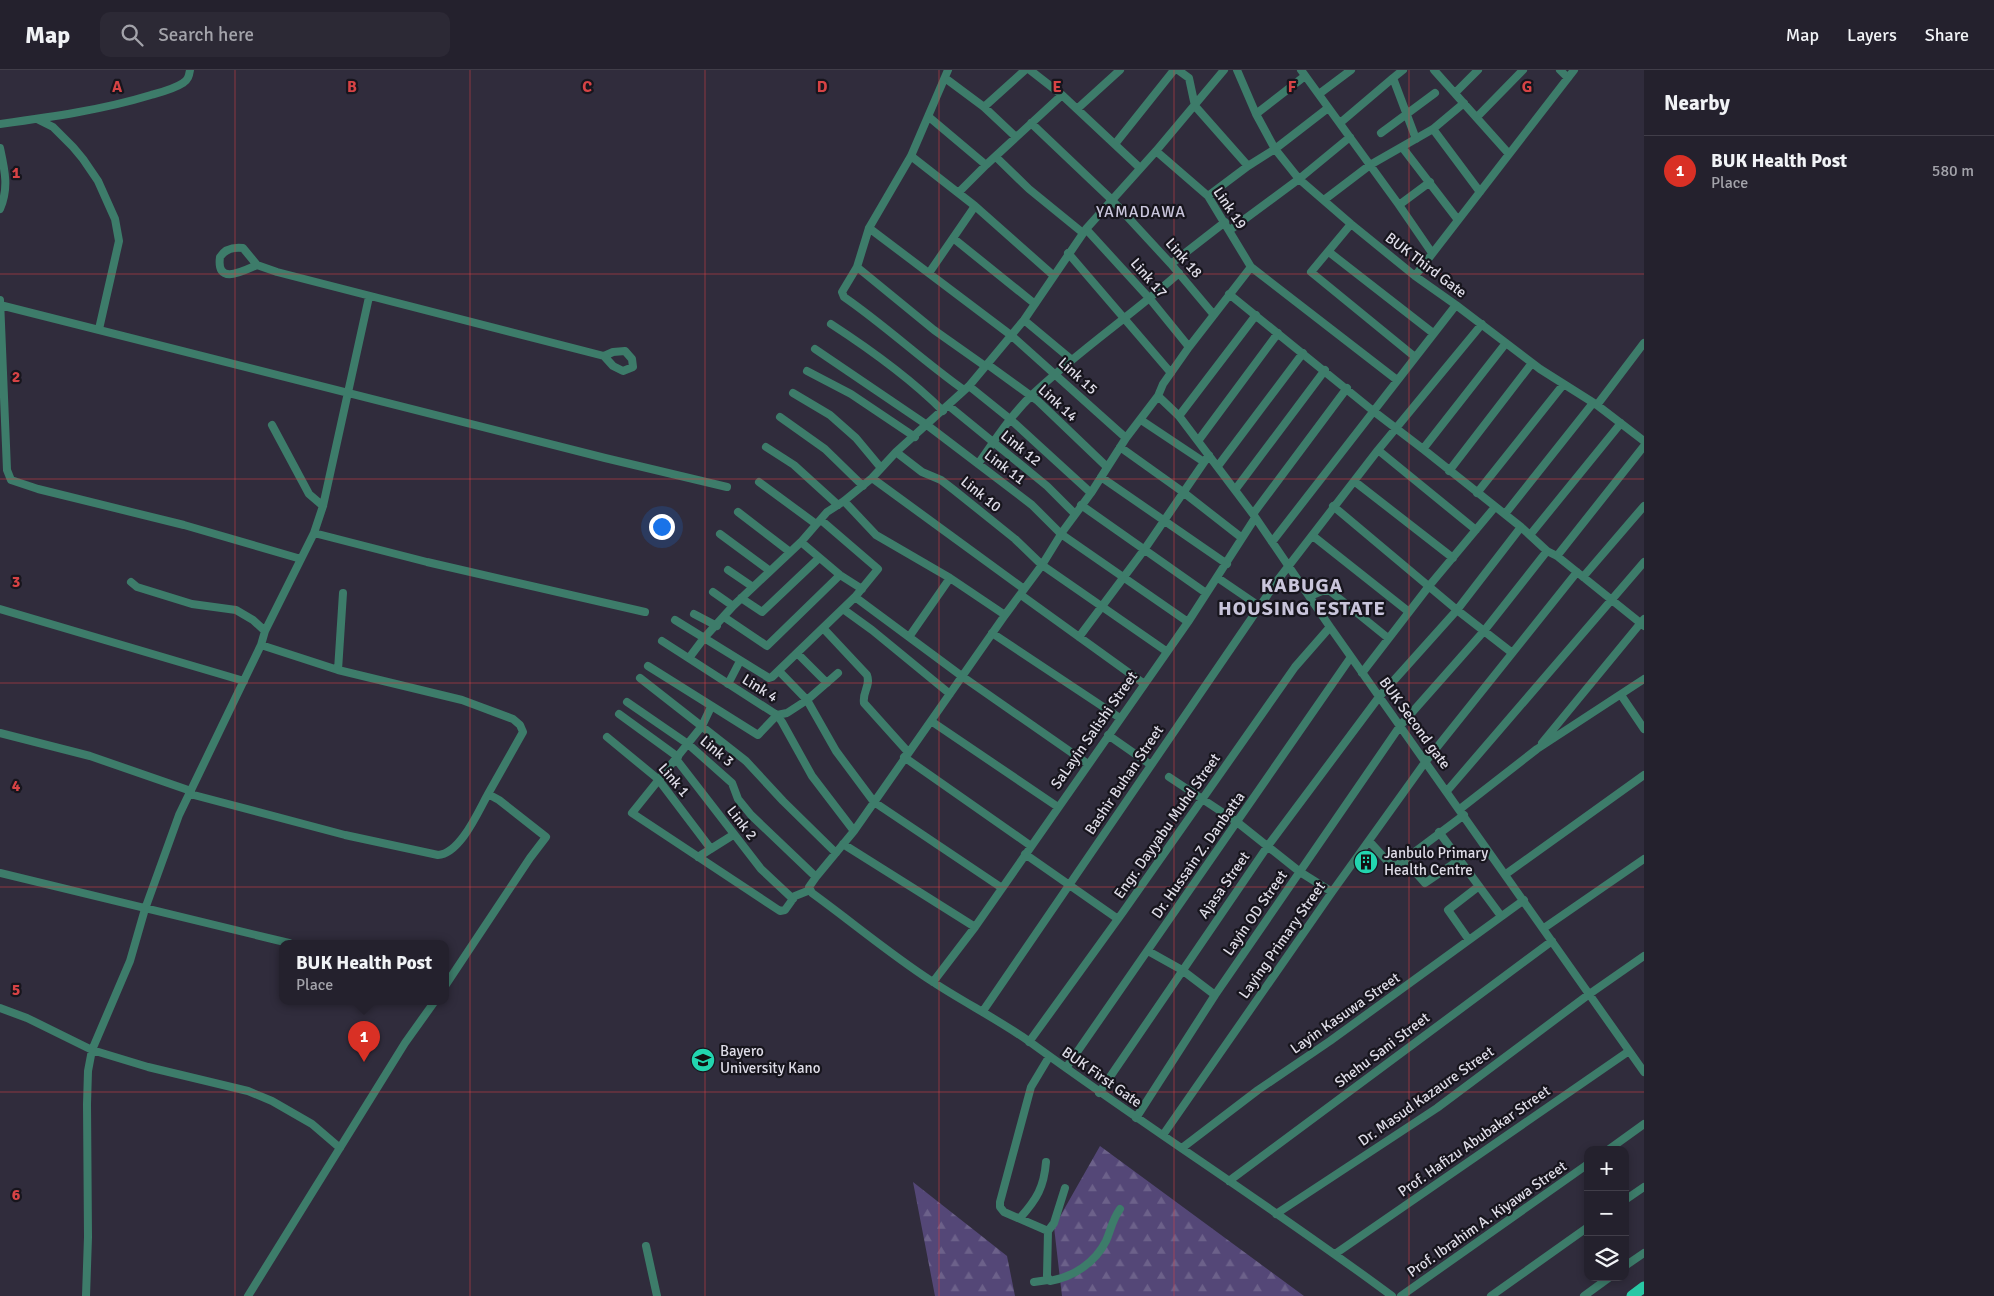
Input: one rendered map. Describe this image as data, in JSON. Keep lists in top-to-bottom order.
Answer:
{
  "streets": {
    "street": [
      "Link 19",
      "Link 18",
      "BUK Third Gate",
      "Link 17",
      "Link 15",
      "Link 14",
      "Link 12",
      "Link 11",
      "Link 10",
      "Link 4",
      "BUK Second gate",
      "SaLayin Salishi Street",
      "Link 3",
      "Link 1",
      "Bashir Buhan Street",
      "Link 2",
      "Engr. Dayyabu Muhd Street",
      "Dr. Hussain Z. Danbatta",
      "Ajasa Street",
      "Layin OD Street",
      "Laying Primary Street",
      "Layin Kasuwa Street",
      "Shehu Sani Street",
      "BUK First Gate",
      "Dr. Masud Kazaure Street",
      "Prof. Hafizu Abubakar Street",
      "Prof. Ibrahim A. Kiyawa Street"
    ]
  },
  "crossings": [
    ["BUK Third Gate", "Bashir Buhan Street"],
    ["Link 11", "SaLayin Salishi Street"],
    ["Link 10", "SaLayin Salishi Street"],
    ["BUK Second gate", "SaLayin Salishi Street"],
    ["BUK Second gate", "Bashir Buhan Street"],
    ["BUK Second gate", "Engr. Dayyabu Muhd Street"],
    ["BUK Second gate", "Dr. Hussain Z. Danbatta"],
    ["BUK Second gate", "Ajasa Street"],
    ["BUK Second gate", "Layin OD Street"],
    ["BUK Second gate", "Laying Primary Street"],
    ["BUK Second gate", "Layin Kasuwa Street"],
    ["BUK Second gate", "Shehu Sani Street"],
    ["BUK Second gate", "Dr. Masud Kazaure Street"],
    ["BUK Second gate", "Prof. Hafizu Abubakar Street"],
    ["SaLayin Salishi Street", "BUK First Gate"],
    ["Bashir Buhan Street", "BUK First Gate"],
    ["Engr. Dayyabu Muhd Street", "BUK First Gate"],
    ["Dr. Hussain Z. Danbatta", "BUK First Gate"],
    ["Ajasa Street", "BUK First Gate"],
    ["Layin OD Street", "BUK First Gate"],
    ["Laying Primary Street", "BUK First Gate"],
    ["Layin Kasuwa Street", "BUK First Gate"],
    ["Shehu Sani Street", "BUK First Gate"],
    ["BUK First Gate", "Dr. Masud Kazaure Street"],
    ["BUK First Gate", "Prof. Hafizu Abubakar Street"]
  ],
  "districts": ["YAMADAWA", "KABUGA HOUSING ESTATE"],
  "places": {
    "building": ["Janbulo Primary Health Centre"],
    "school or university": ["Bayero University Kano"]
  },
  "page": {
    "header": "Map",
    "search": "Search here",
    "nav": ["Map", "Layers", "Share"],
    "heading": "Nearby",
    "list": [
      {
        "mark": "1",
        "name": "BUK Health Post",
        "note": "Place",
        "value": "580 m"
      }
    ],
    "popup": ["BUK Health Post", "Place"],
    "pins": "1",
    "map_buttons": ["+", "−"]
  },
  "grid": {
    "columns": [
      "A",
      "B",
      "C",
      "D",
      "E",
      "F",
      "G"
    ],
    "rows": [
      "1",
      "2",
      "3",
      "4",
      "5",
      "6"
    ]
  }
}
